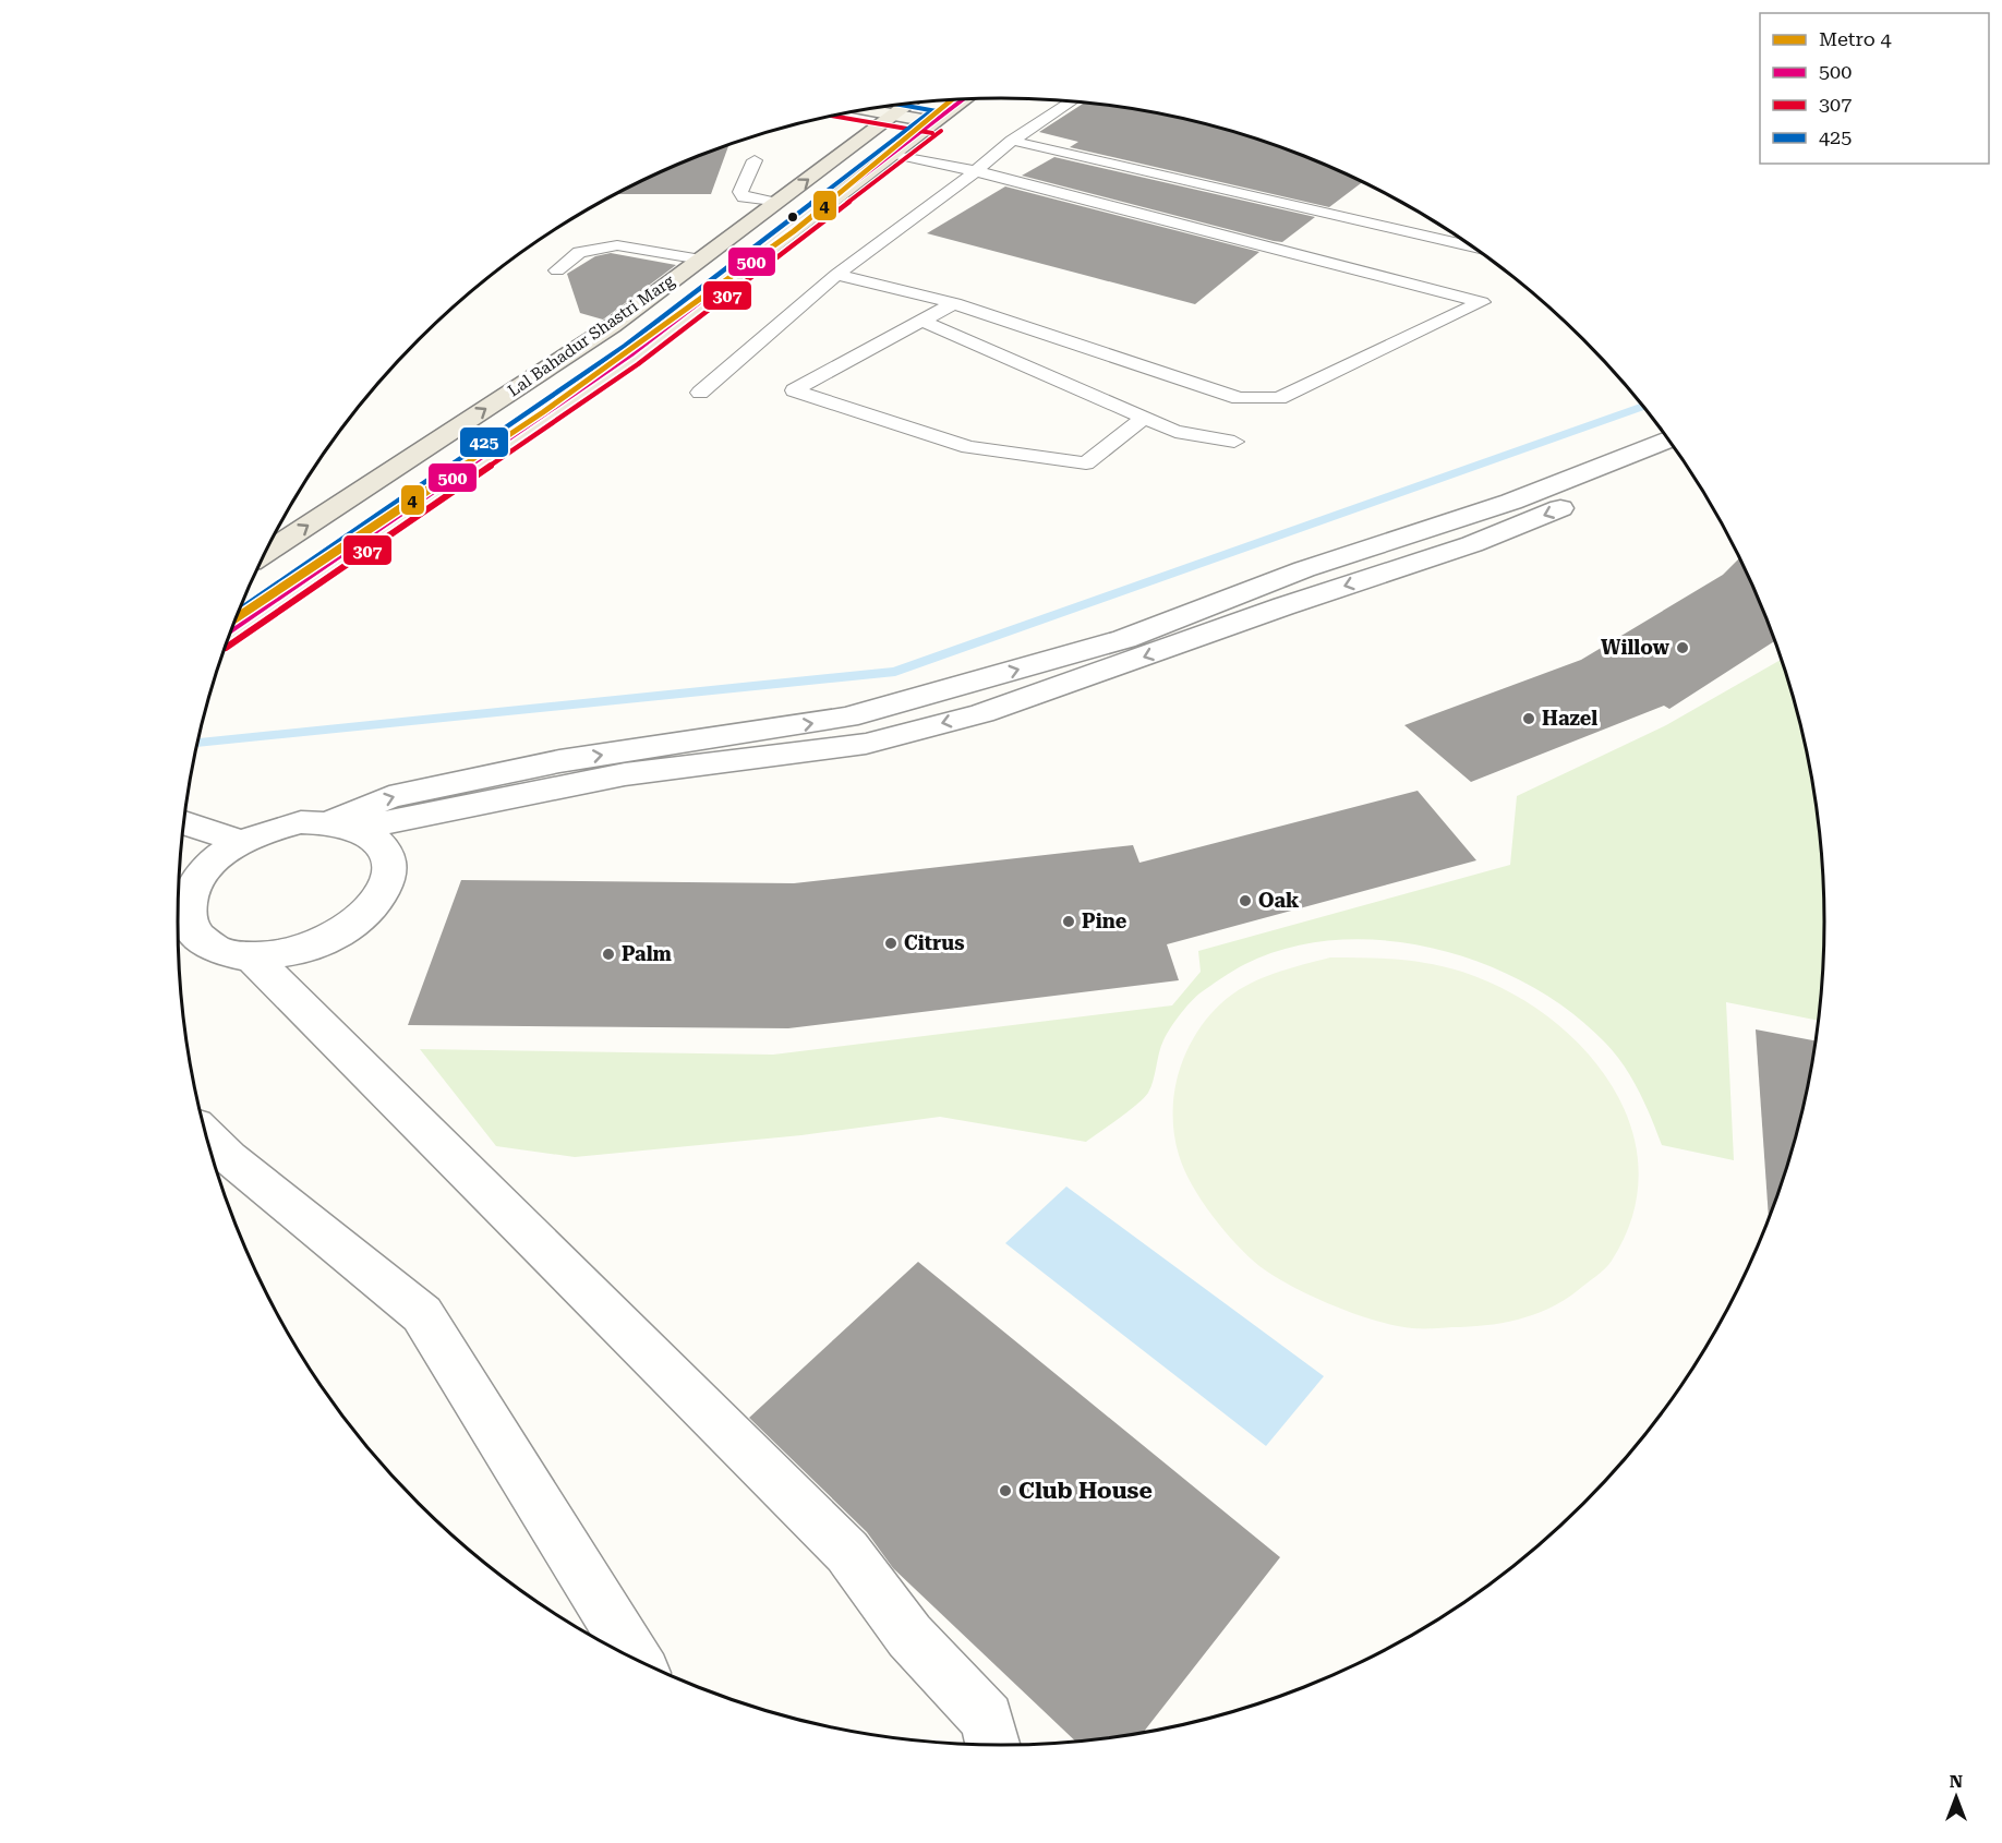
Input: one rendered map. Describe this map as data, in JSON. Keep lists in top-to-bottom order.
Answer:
{
  "streets": {
    "main road": ["Lal Bahadur Shastri Marg"]
  },
  "places": [
    "Willow",
    "Hazel",
    "Oak",
    "Pine",
    "Citrus",
    "Palm",
    "Club House"
  ],
  "lines": [
    "transit line 500",
    "metro line 4",
    "transit line 425",
    "transit line 307"
  ],
  "legend": [
    "Metro 4",
    "500",
    "307",
    "425"
  ],
  "north": "top"
}
